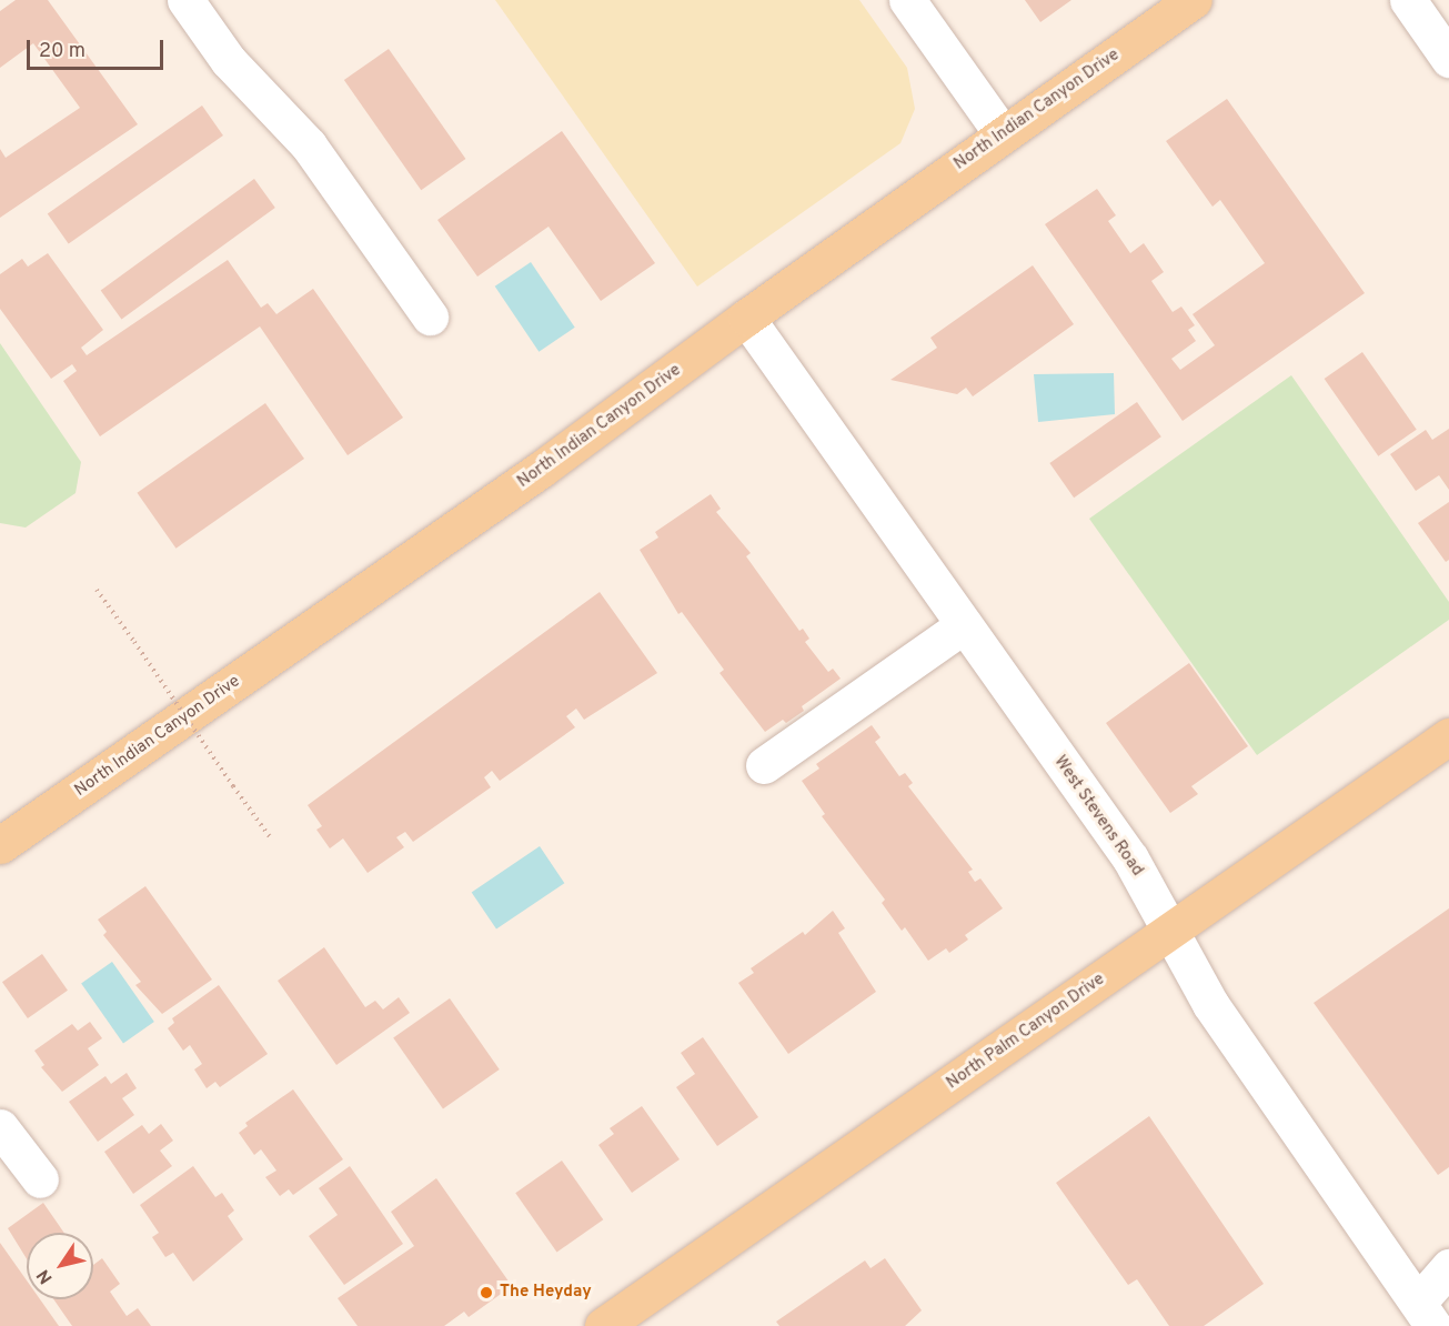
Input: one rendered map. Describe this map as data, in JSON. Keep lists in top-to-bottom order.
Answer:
{
  "streets": {
    "main road": ["North Indian Canyon Drive", "North Palm Canyon Drive"],
    "street": ["West Stevens Road"]
  },
  "crossings": [
    ["North Indian Canyon Drive", "West Stevens Road"],
    ["West Stevens Road", "North Palm Canyon Drive"]
  ],
  "places": ["The Heyday"],
  "scale_bar": "20 m",
  "north": "bottom left"
}
